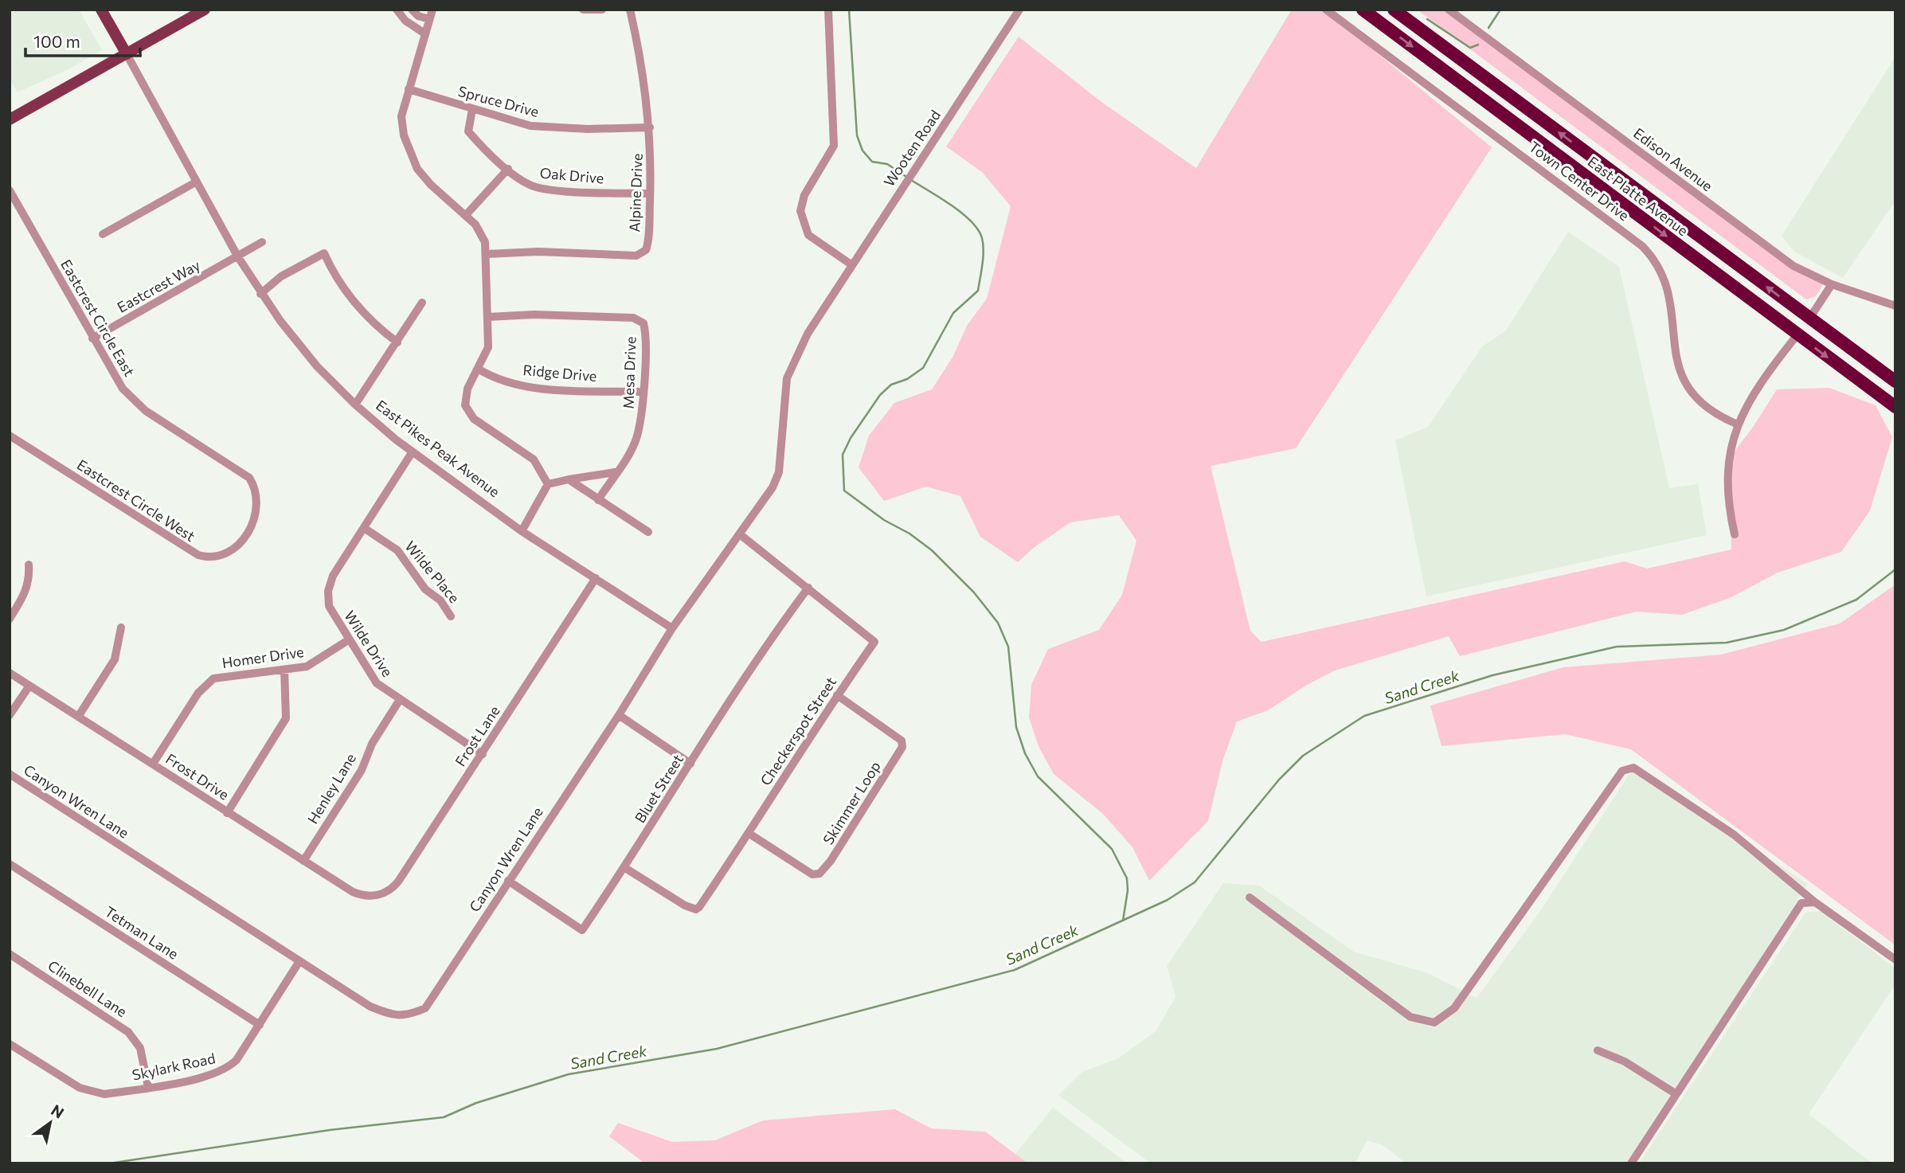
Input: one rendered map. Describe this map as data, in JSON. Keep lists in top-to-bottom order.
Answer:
{
  "streets": {
    "highway": ["East Platte Avenue"],
    "main road": ["East Pikes Peak Avenue"],
    "street": [
      "Spruce Drive",
      "Wooten Road",
      "Edison Avenue",
      "Oak Drive",
      "Town Center Drive",
      "Alpine Drive",
      "Eastcrest Way",
      "Eastcrest Circle East",
      "Ridge Drive",
      "Mesa Drive",
      "Eastcrest Circle West",
      "Wilde Place",
      "Wilde Drive",
      "Homer Drive",
      "Checkerspot Street",
      "Frost Lane",
      "Frost Drive",
      "Henley Lane",
      "Bluet Street",
      "Canyon Wren Lane",
      "Skimmer Loop",
      "Tetman Lane",
      "Clinebell Lane",
      "Skylark Road"
    ]
  },
  "crossings": [
    ["Spruce Drive", "Oak Drive"],
    ["Spruce Drive", "Alpine Drive"],
    ["Wooten Road", "Canyon Wren Lane"],
    ["Oak Drive", "Alpine Drive"],
    ["Eastcrest Way", "Eastcrest Circle East"],
    ["Eastcrest Way", "East Pikes Peak Avenue"],
    ["Eastcrest Circle East", "Eastcrest Circle West"],
    ["Ridge Drive", "Mesa Drive"],
    ["East Pikes Peak Avenue", "Wilde Drive"],
    ["East Pikes Peak Avenue", "Frost Lane"],
    ["East Pikes Peak Avenue", "Canyon Wren Lane"],
    ["Wilde Place", "Wilde Drive"],
    ["Wilde Drive", "Homer Drive"],
    ["Wilde Drive", "Frost Lane"],
    ["Wilde Drive", "Henley Lane"],
    ["Homer Drive", "Frost Drive"],
    ["Checkerspot Street", "Bluet Street"],
    ["Checkerspot Street", "Canyon Wren Lane"],
    ["Checkerspot Street", "Skimmer Loop"],
    ["Frost Lane", "Frost Drive"],
    ["Frost Drive", "Henley Lane"],
    ["Bluet Street", "Canyon Wren Lane"],
    ["Canyon Wren Lane", "Skylark Road"],
    ["Tetman Lane", "Skylark Road"],
    ["Clinebell Lane", "Skylark Road"]
  ],
  "water": ["Sand Creek"],
  "scale_bar": "100 m",
  "north": "top right"
}
